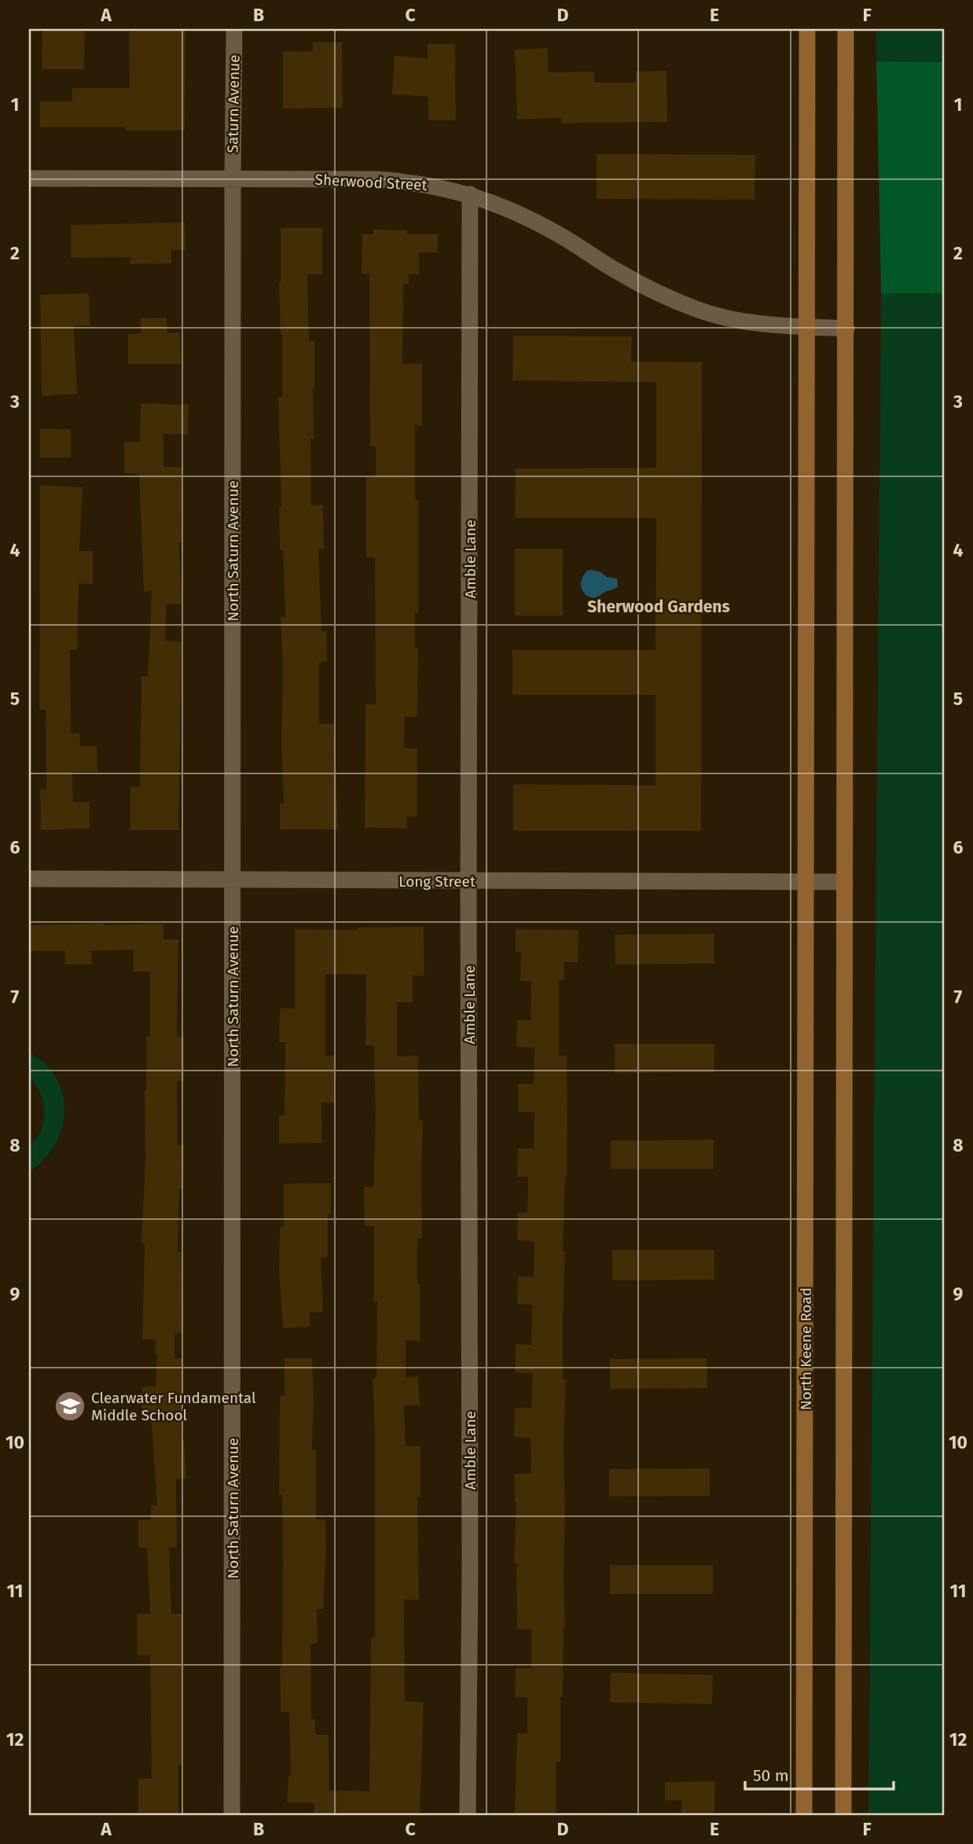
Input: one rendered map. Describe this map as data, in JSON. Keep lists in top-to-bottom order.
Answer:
{
  "streets": {
    "main road": ["North Keene Road"],
    "street": [
      "Saturn Avenue",
      "Sherwood Street",
      "North Saturn Avenue",
      "Amble Lane",
      "Long Street"
    ]
  },
  "crossings": [
    ["Saturn Avenue", "Sherwood Street"],
    ["Saturn Avenue", "North Saturn Avenue"],
    ["Sherwood Street", "North Saturn Avenue"],
    ["Sherwood Street", "Amble Lane"],
    ["Sherwood Street", "North Keene Road"],
    ["North Saturn Avenue", "Long Street"],
    ["Amble Lane", "Long Street"],
    ["Long Street", "North Keene Road"]
  ],
  "districts": ["Sherwood Gardens"],
  "places": {
    "school or university": ["Clearwater Fundamental Middle School"]
  },
  "scale_bar": "50 m",
  "grid": {
    "columns": [
      "A",
      "B",
      "C",
      "D",
      "E",
      "F"
    ],
    "rows": [
      "1",
      "2",
      "3",
      "4",
      "5",
      "6",
      "7",
      "8",
      "9",
      "10",
      "11",
      "12"
    ]
  }
}
